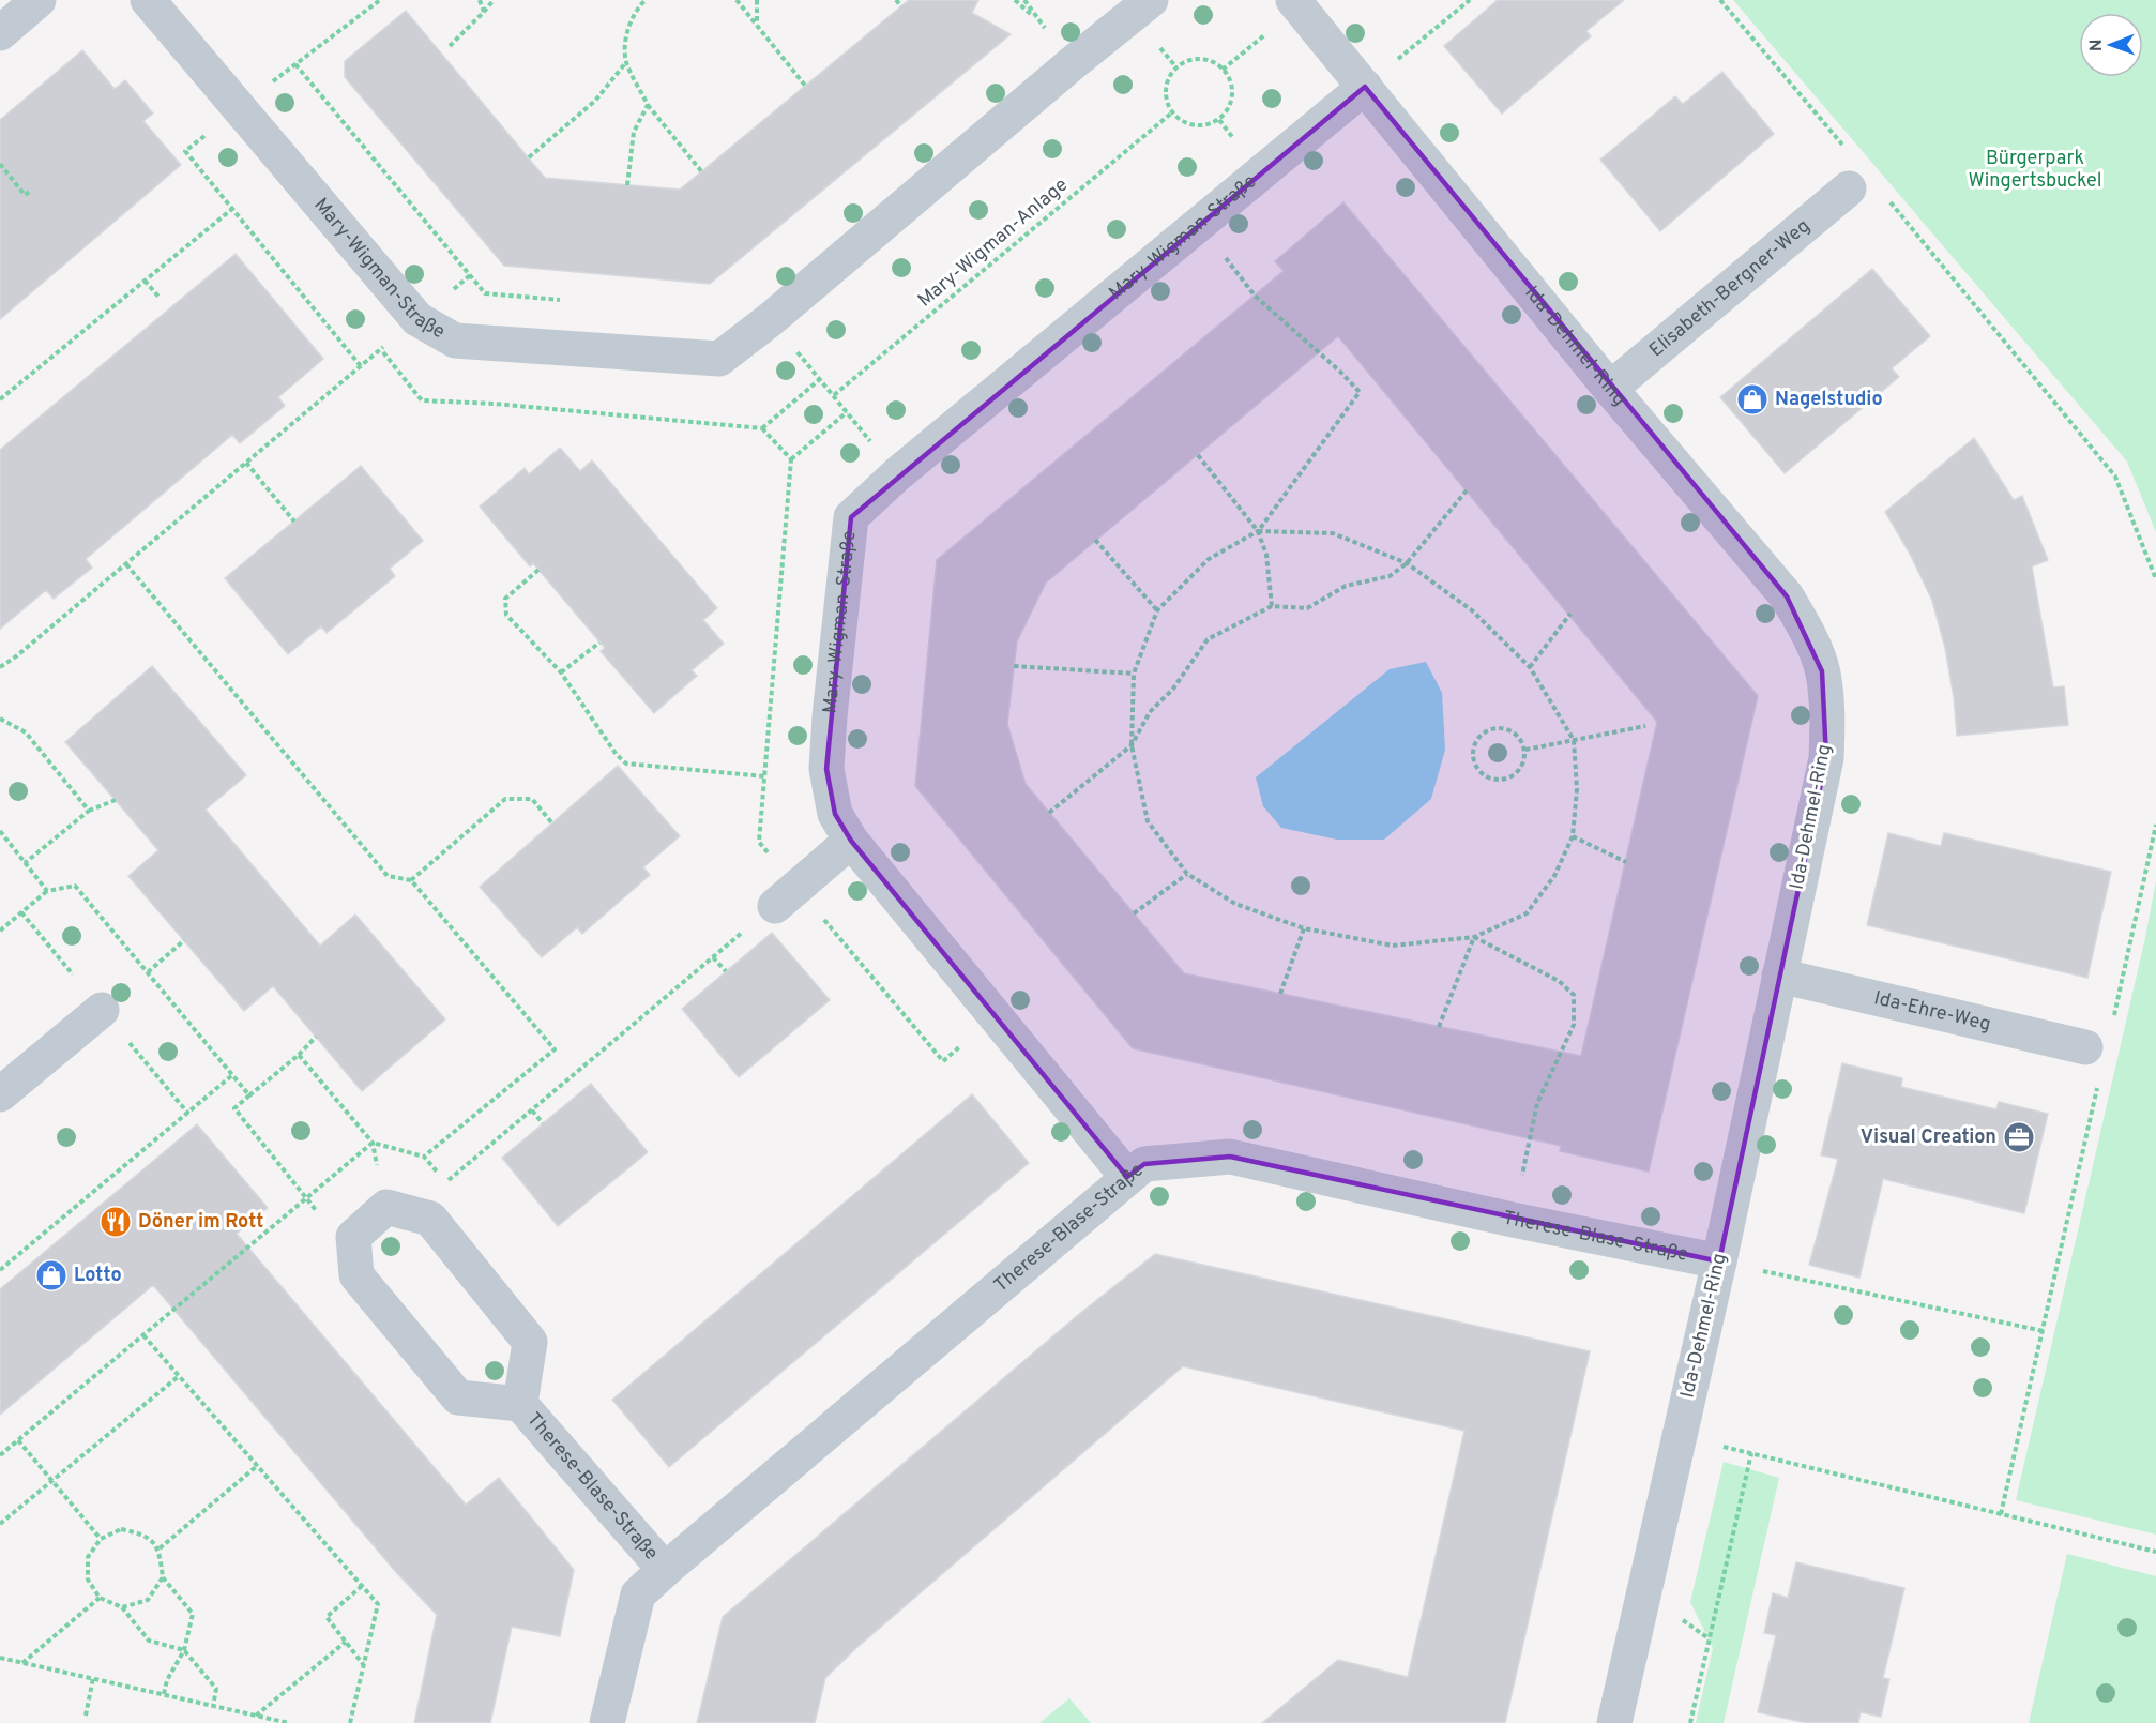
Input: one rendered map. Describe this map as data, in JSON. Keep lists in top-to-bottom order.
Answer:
{
  "streets": {
    "street": [
      "Mary-Wigman-Straße",
      "Elisabeth-Bergner-Weg",
      "Ida-Dehmel-Ring",
      "Ida-Ehre-Weg",
      "Therese-Blase-Straße"
    ],
    "path": ["Mary-Wigman-Anlage"]
  },
  "crossings": [
    ["Mary-Wigman-Straße", "Ida-Dehmel-Ring"],
    ["Mary-Wigman-Straße", "Therese-Blase-Straße"],
    ["Elisabeth-Bergner-Weg", "Ida-Dehmel-Ring"],
    ["Ida-Dehmel-Ring", "Ida-Ehre-Weg"],
    ["Ida-Dehmel-Ring", "Therese-Blase-Straße"]
  ],
  "parks": ["Bürgerpark Wingertsbuckel"],
  "places": {
    "shop": ["Nagelstudio", "Lotto"],
    "office": ["Visual Creation"],
    "restaurant": ["Döner im Rott"]
  },
  "north": "left"
}
